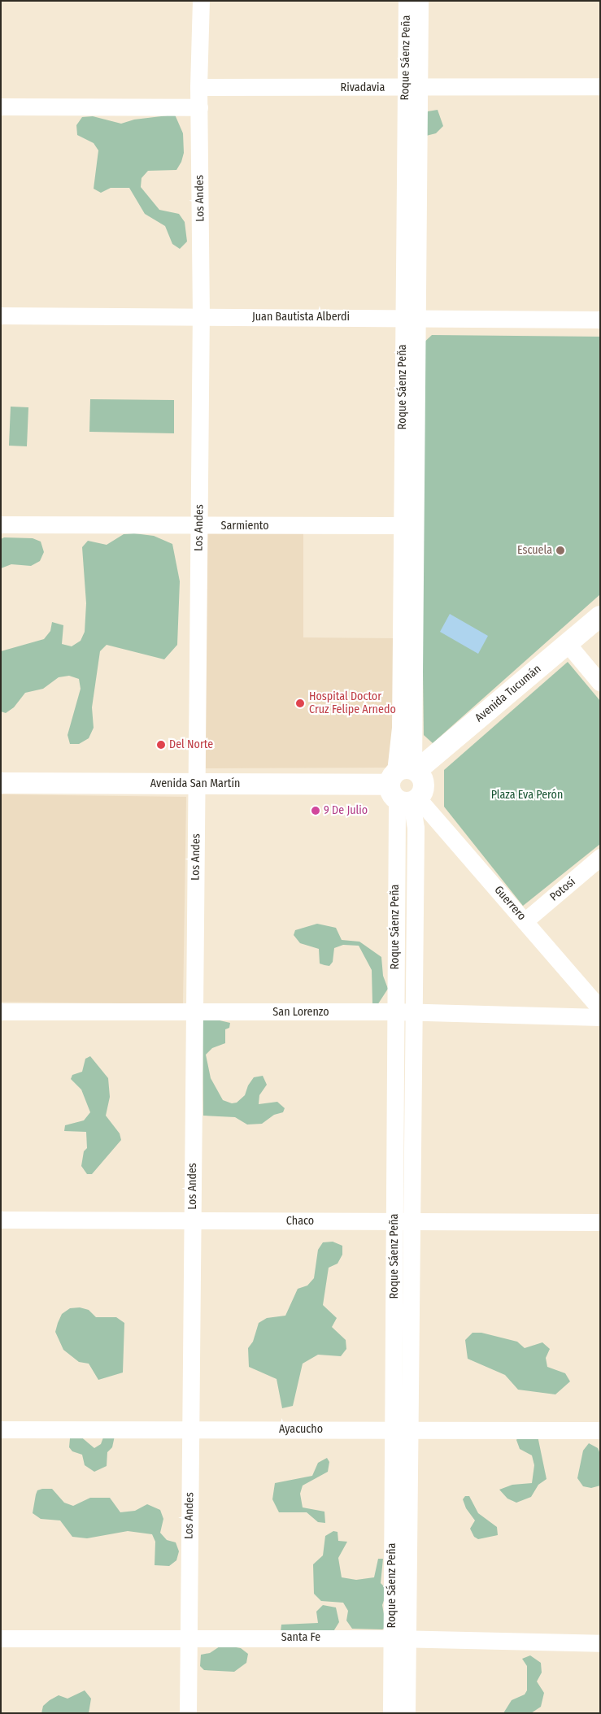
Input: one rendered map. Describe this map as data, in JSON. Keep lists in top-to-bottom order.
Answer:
{
  "streets": {
    "main road": ["Avenida Tucumán", "Avenida San Martín"],
    "street": [
      "Roque Sáenz Peña",
      "Rivadavia",
      "Los Andes",
      "Juan Bautista Alberdi",
      "Sarmiento",
      "Potosí",
      "Guerrero",
      "San Lorenzo",
      "Chaco",
      "Ayacucho",
      "Santa Fe"
    ]
  },
  "crossings": [
    ["Roque Sáenz Peña", "Rivadavia"],
    ["Roque Sáenz Peña", "Juan Bautista Alberdi"],
    ["Roque Sáenz Peña", "Sarmiento"],
    ["Roque Sáenz Peña", "Avenida Tucumán"],
    ["Roque Sáenz Peña", "Avenida San Martín"],
    ["Roque Sáenz Peña", "Guerrero"],
    ["Roque Sáenz Peña", "San Lorenzo"],
    ["Roque Sáenz Peña", "Chaco"],
    ["Roque Sáenz Peña", "Ayacucho"],
    ["Roque Sáenz Peña", "Santa Fe"],
    ["Rivadavia", "Los Andes"],
    ["Los Andes", "Juan Bautista Alberdi"],
    ["Los Andes", "Sarmiento"],
    ["Los Andes", "Avenida San Martín"],
    ["Los Andes", "San Lorenzo"],
    ["Los Andes", "Chaco"],
    ["Los Andes", "Ayacucho"],
    ["Los Andes", "Santa Fe"],
    ["Avenida Tucumán", "Avenida San Martín"],
    ["Avenida Tucumán", "Guerrero"],
    ["Avenida San Martín", "Guerrero"],
    ["Potosí", "Guerrero"]
  ],
  "parks": ["Plaza Eva Perón"],
  "places": [
    "Escuela",
    "Hospital Doctor Cruz Felipe Arnedo",
    "Del Norte",
    "9 De Julio"
  ]
}
